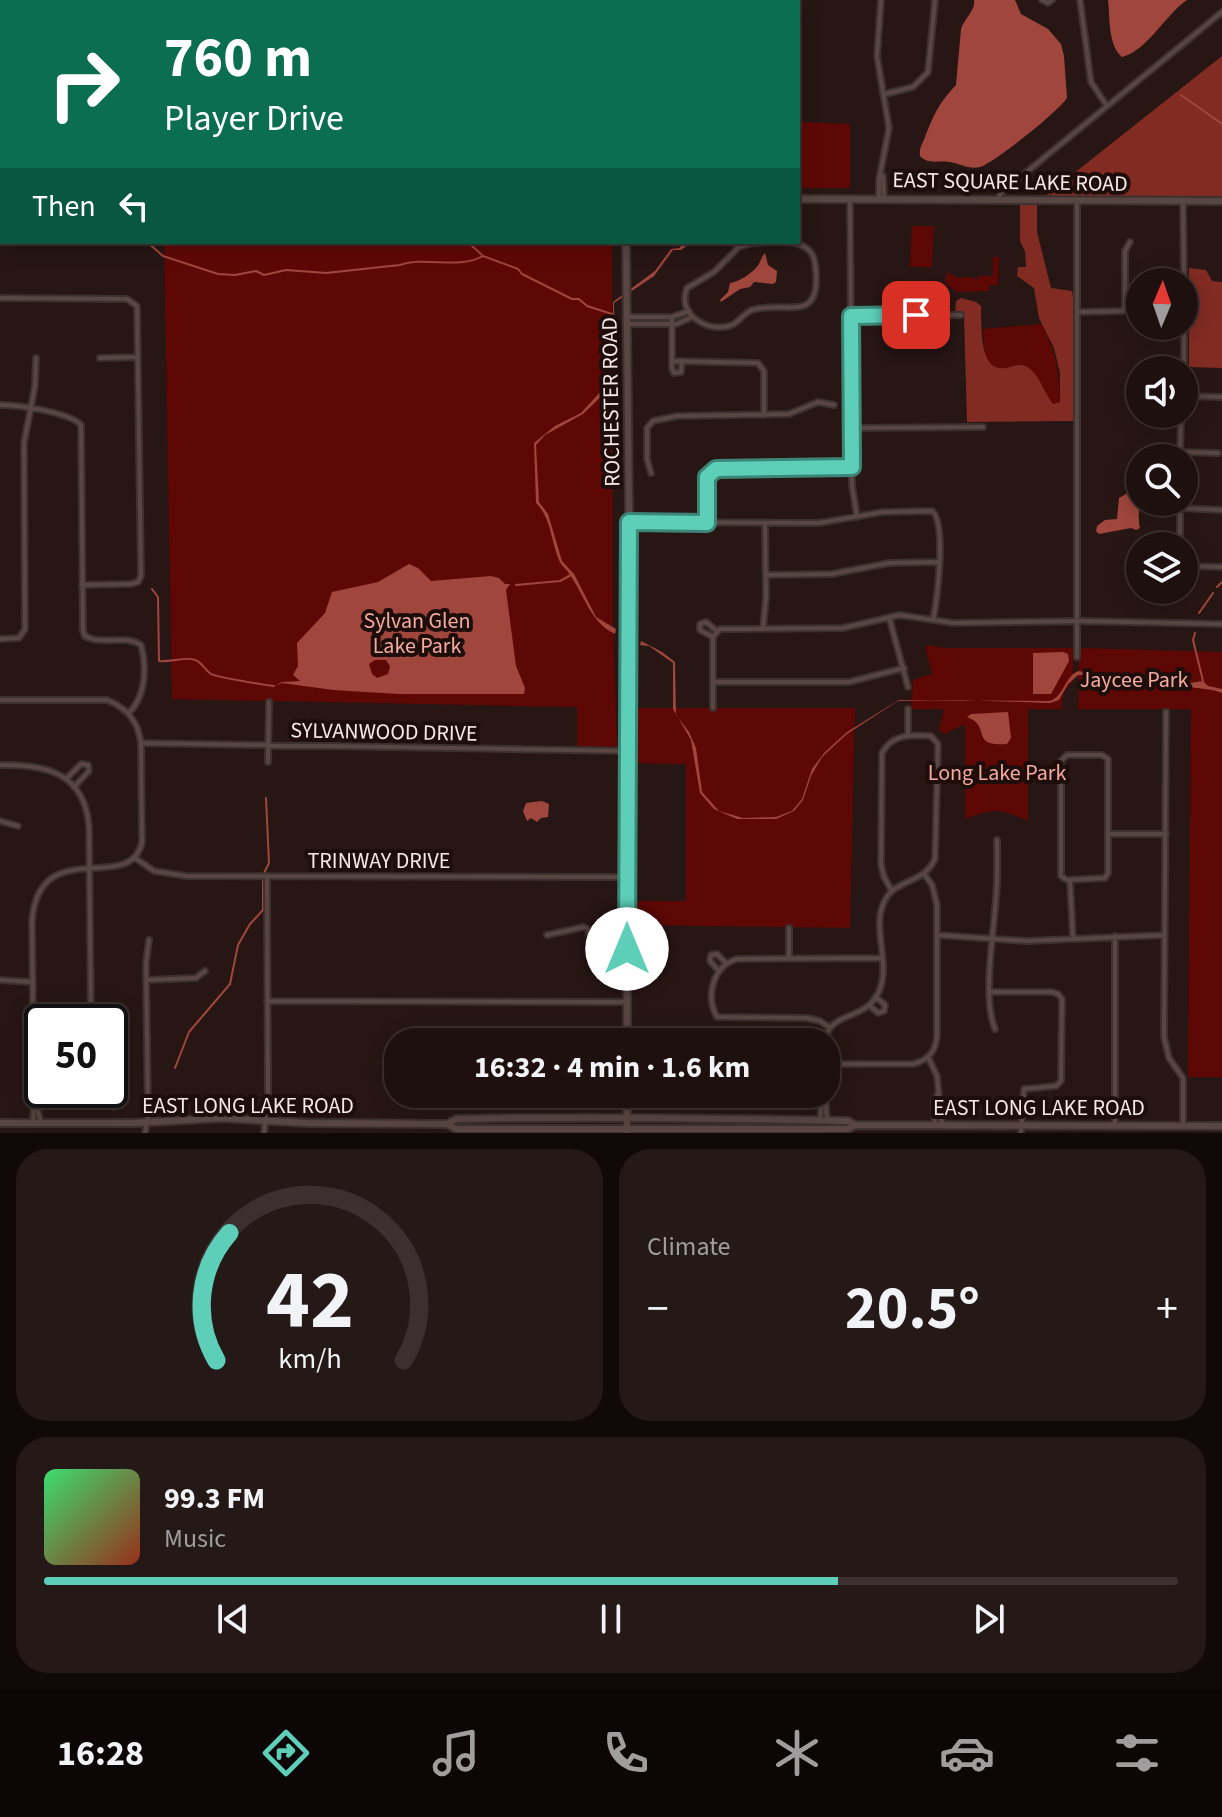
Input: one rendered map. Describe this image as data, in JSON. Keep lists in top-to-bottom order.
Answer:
{
  "streets": {
    "main road": ["EAST SQUARE LAKE ROAD", "ROCHESTER ROAD", "EAST LONG LAKE ROAD"],
    "street": ["SYLVANWOOD DRIVE", "TRINWAY DRIVE"]
  },
  "crossings": [
    ["ROCHESTER ROAD", "SYLVANWOOD DRIVE"],
    ["ROCHESTER ROAD", "TRINWAY DRIVE"]
  ],
  "parks": ["Sylvan Glen Lake Park", "Jaycee Park", "Long Lake Park"],
  "north": "top",
  "page": {
    "turn": ["760 m", "Player Drive"],
    "then": "Then",
    "limit": "50",
    "trip": "16:32 · 4 min · 1.6 km",
    "tile": "Climate",
    "heat": ["−", "20.5°", "+"],
    "song": ["99.3 FM", "Music"],
    "tabs": "16:28",
    "gauge": ["42", "km/h"]
  }
}
